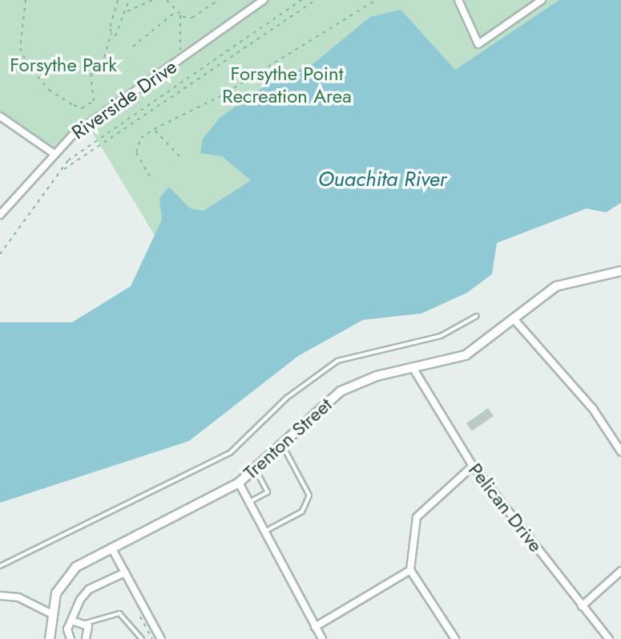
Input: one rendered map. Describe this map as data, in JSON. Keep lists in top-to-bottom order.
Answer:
{
  "streets": {
    "street": ["Riverside Drive", "Trenton Street", "Pelican Drive"]
  },
  "crossings": [
    ["Trenton Street", "Pelican Drive"]
  ],
  "water": ["Ouachita River"],
  "parks": ["Forsythe Park", "Forsythe Point Recreation Area"]
}
